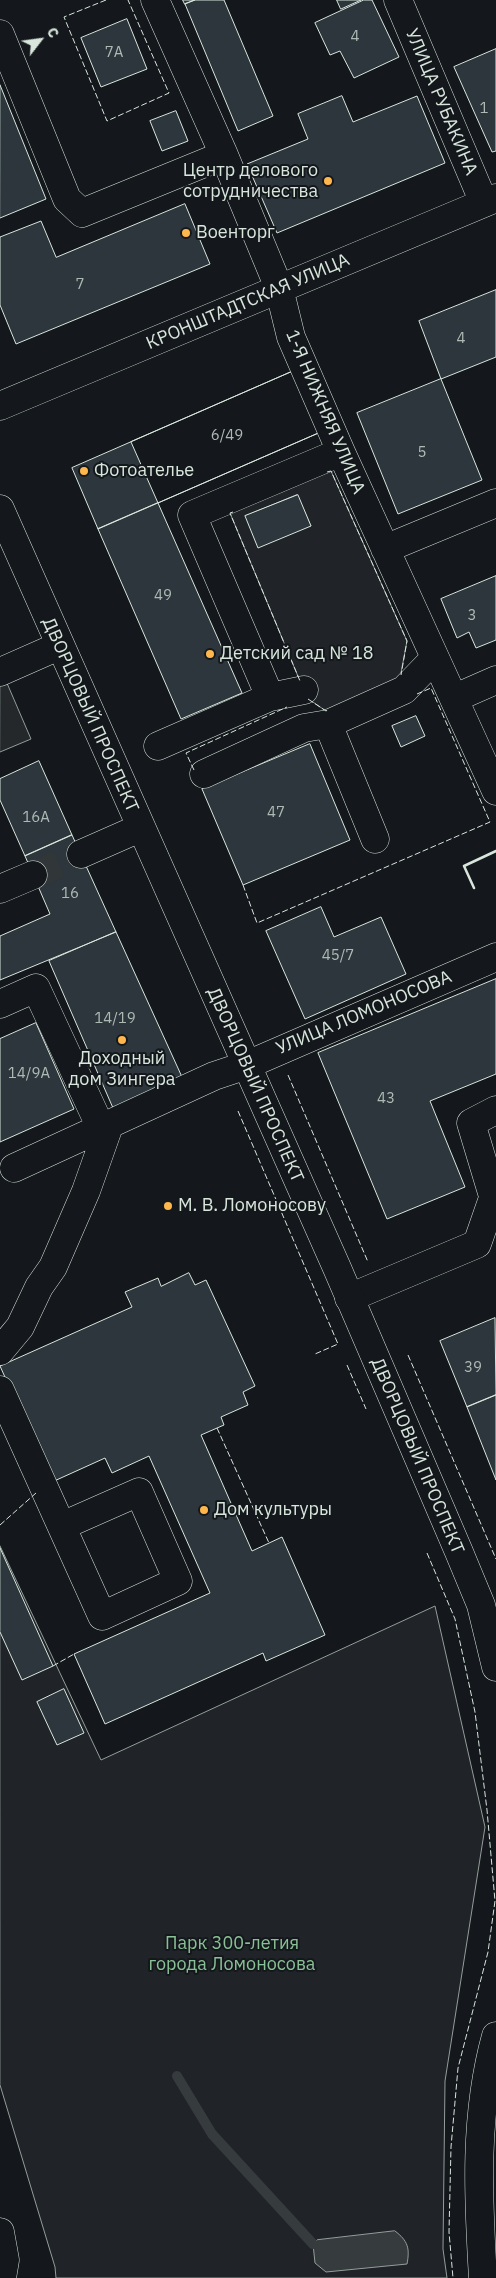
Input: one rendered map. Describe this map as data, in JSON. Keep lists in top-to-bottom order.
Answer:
{
  "streets": {
    "street": [
      "УЛИЦА РУБАКИНА",
      "КРОНШТАДТСКАЯ УЛИЦА",
      "1-Я НИЖНЯЯ УЛИЦА",
      "ДВОРЦОВЫЙ ПРОСПЕКТ",
      "УЛИЦА ЛОМОНОСОВА"
    ]
  },
  "crossings": [
    ["УЛИЦА РУБАКИНА", "КРОНШТАДТСКАЯ УЛИЦА"],
    ["КРОНШТАДТСКАЯ УЛИЦА", "1-Я НИЖНЯЯ УЛИЦА"],
    ["ДВОРЦОВЫЙ ПРОСПЕКТ", "УЛИЦА ЛОМОНОСОВА"]
  ],
  "parks": ["Парк 300-летия города Ломоносова"],
  "places": [
    "Центр делового сотрудничества",
    "Военторг",
    "Фотоателье",
    "Детский сад № 18",
    "Доходный дом Зингера",
    "М. В. Ломоносову",
    "Дом культуры"
  ],
  "house_numbers": [
    "4",
    "7А",
    "1",
    "7",
    "4",
    "6/49",
    "5",
    "49",
    "3",
    "47",
    "16А",
    "16",
    "45/7",
    "14/19",
    "14/9А",
    "43",
    "39"
  ],
  "north": "top right"
}
